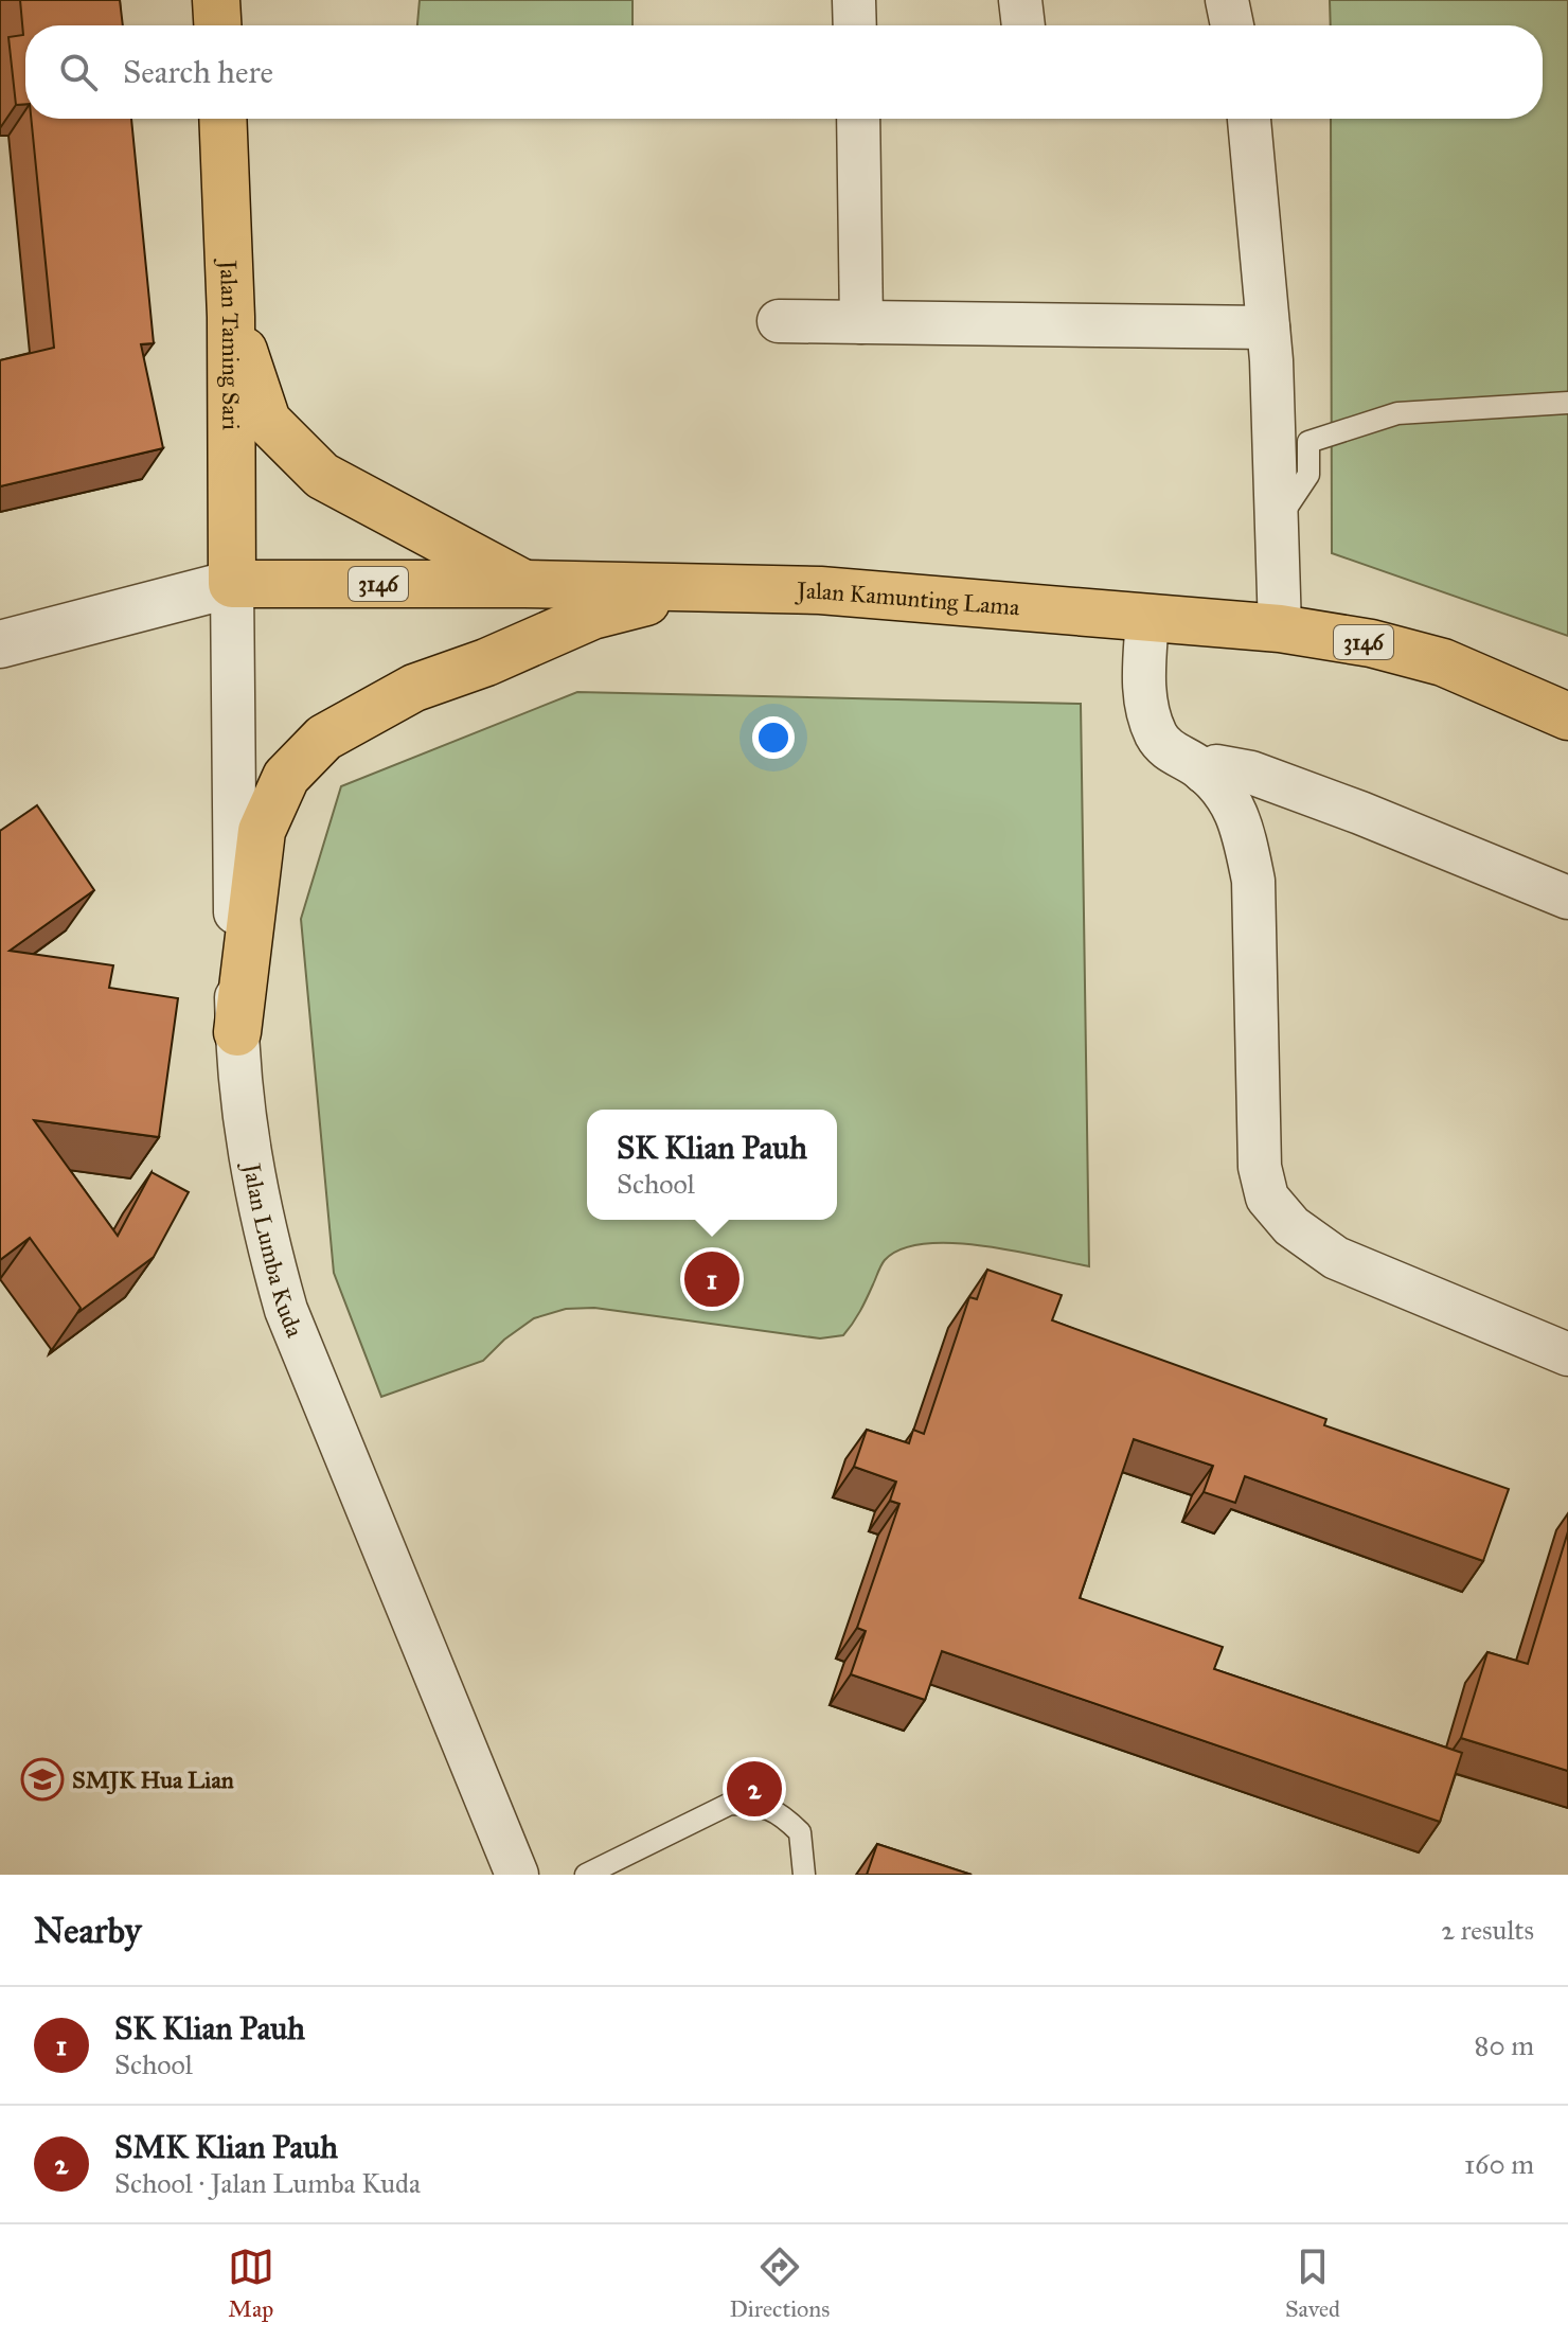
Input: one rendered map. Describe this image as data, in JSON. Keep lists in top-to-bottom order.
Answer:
{
  "streets": {
    "main road": ["Jalan Taming Sari", "3146", "Jalan Kamunting Lama"],
    "street": ["Jalan Lumba Kuda"]
  },
  "crossings": [
    ["Jalan Taming Sari", "Jalan Kamunting Lama"],
    ["Jalan Taming Sari", "Jalan Lumba Kuda"],
    ["Jalan Kamunting Lama", "Jalan Lumba Kuda"]
  ],
  "places": {
    "school or university": ["SMJK Hua Lian"]
  },
  "page": {
    "search": "Search here",
    "popup": ["SK Klian Pauh", "School"],
    "pins": ["1", "2"],
    "heading": ["Nearby", "2 results"],
    "list": [
      {
        "mark": "1",
        "name": "SK Klian Pauh",
        "note": "School",
        "value": "80 m"
      },
      {
        "mark": "2",
        "name": "SMK Klian Pauh",
        "note": "School · Jalan Lumba Kuda",
        "value": "160 m"
      }
    ],
    "nav": ["Map", "Directions", "Saved"]
  }
}
